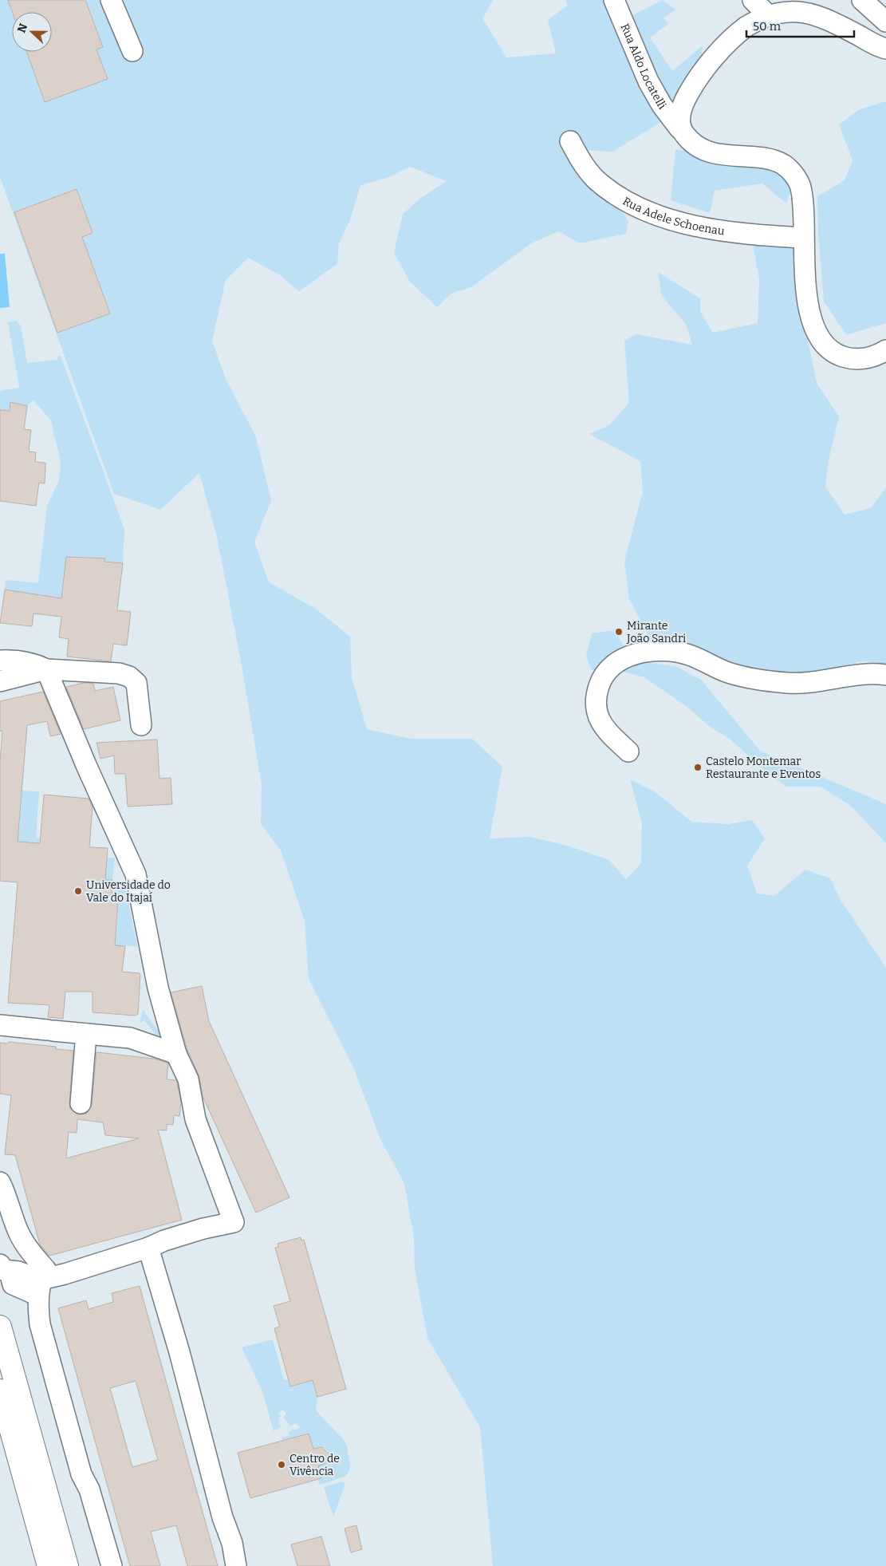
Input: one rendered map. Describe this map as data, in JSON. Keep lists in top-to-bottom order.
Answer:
{
  "streets": {
    "street": ["Rua Aldo Locatelli", "Rua Adele Schoenau"]
  },
  "crossings": [
    ["Rua Aldo Locatelli", "Rua Adele Schoenau"]
  ],
  "places": [
    "Mirante João Sandri",
    "Castelo Montemar Restaurante e Eventos",
    "Universidade do Vale do Itajaí",
    "Centro de Vivência"
  ],
  "scale_bar": "50 m",
  "north": "left"
}
